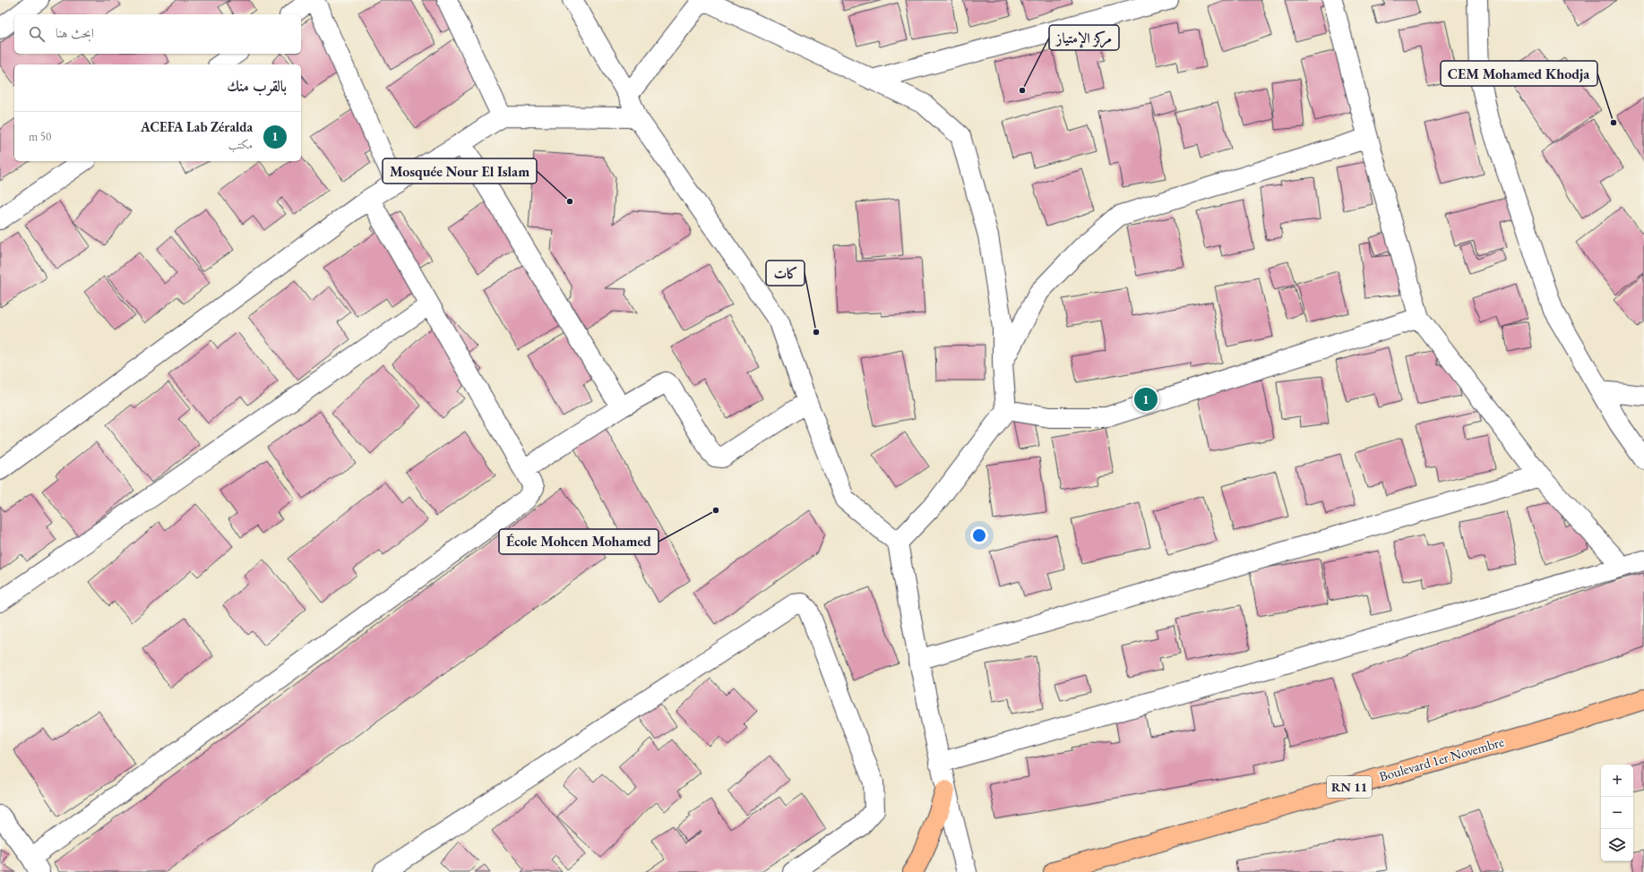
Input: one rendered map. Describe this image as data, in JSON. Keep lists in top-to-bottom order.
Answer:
{
  "streets": {
    "main road": ["Boulevard 1er Novembre", "RN 11"]
  },
  "places": [
    "مركز الإمتياز",
    "CEM Mohamed Khodja",
    "Mosquée Nour El Islam",
    "كات",
    "École Mohcen Mohamed"
  ],
  "page": {
    "search": "ابحث هنا",
    "heading": "بالقرب منك",
    "list": [
      {
        "mark": "1",
        "name": "ACEFA Lab Zéralda",
        "note": "مكتب",
        "value": "50 m"
      }
    ],
    "pins": "1",
    "map_buttons": ["+", "−"]
  }
}
